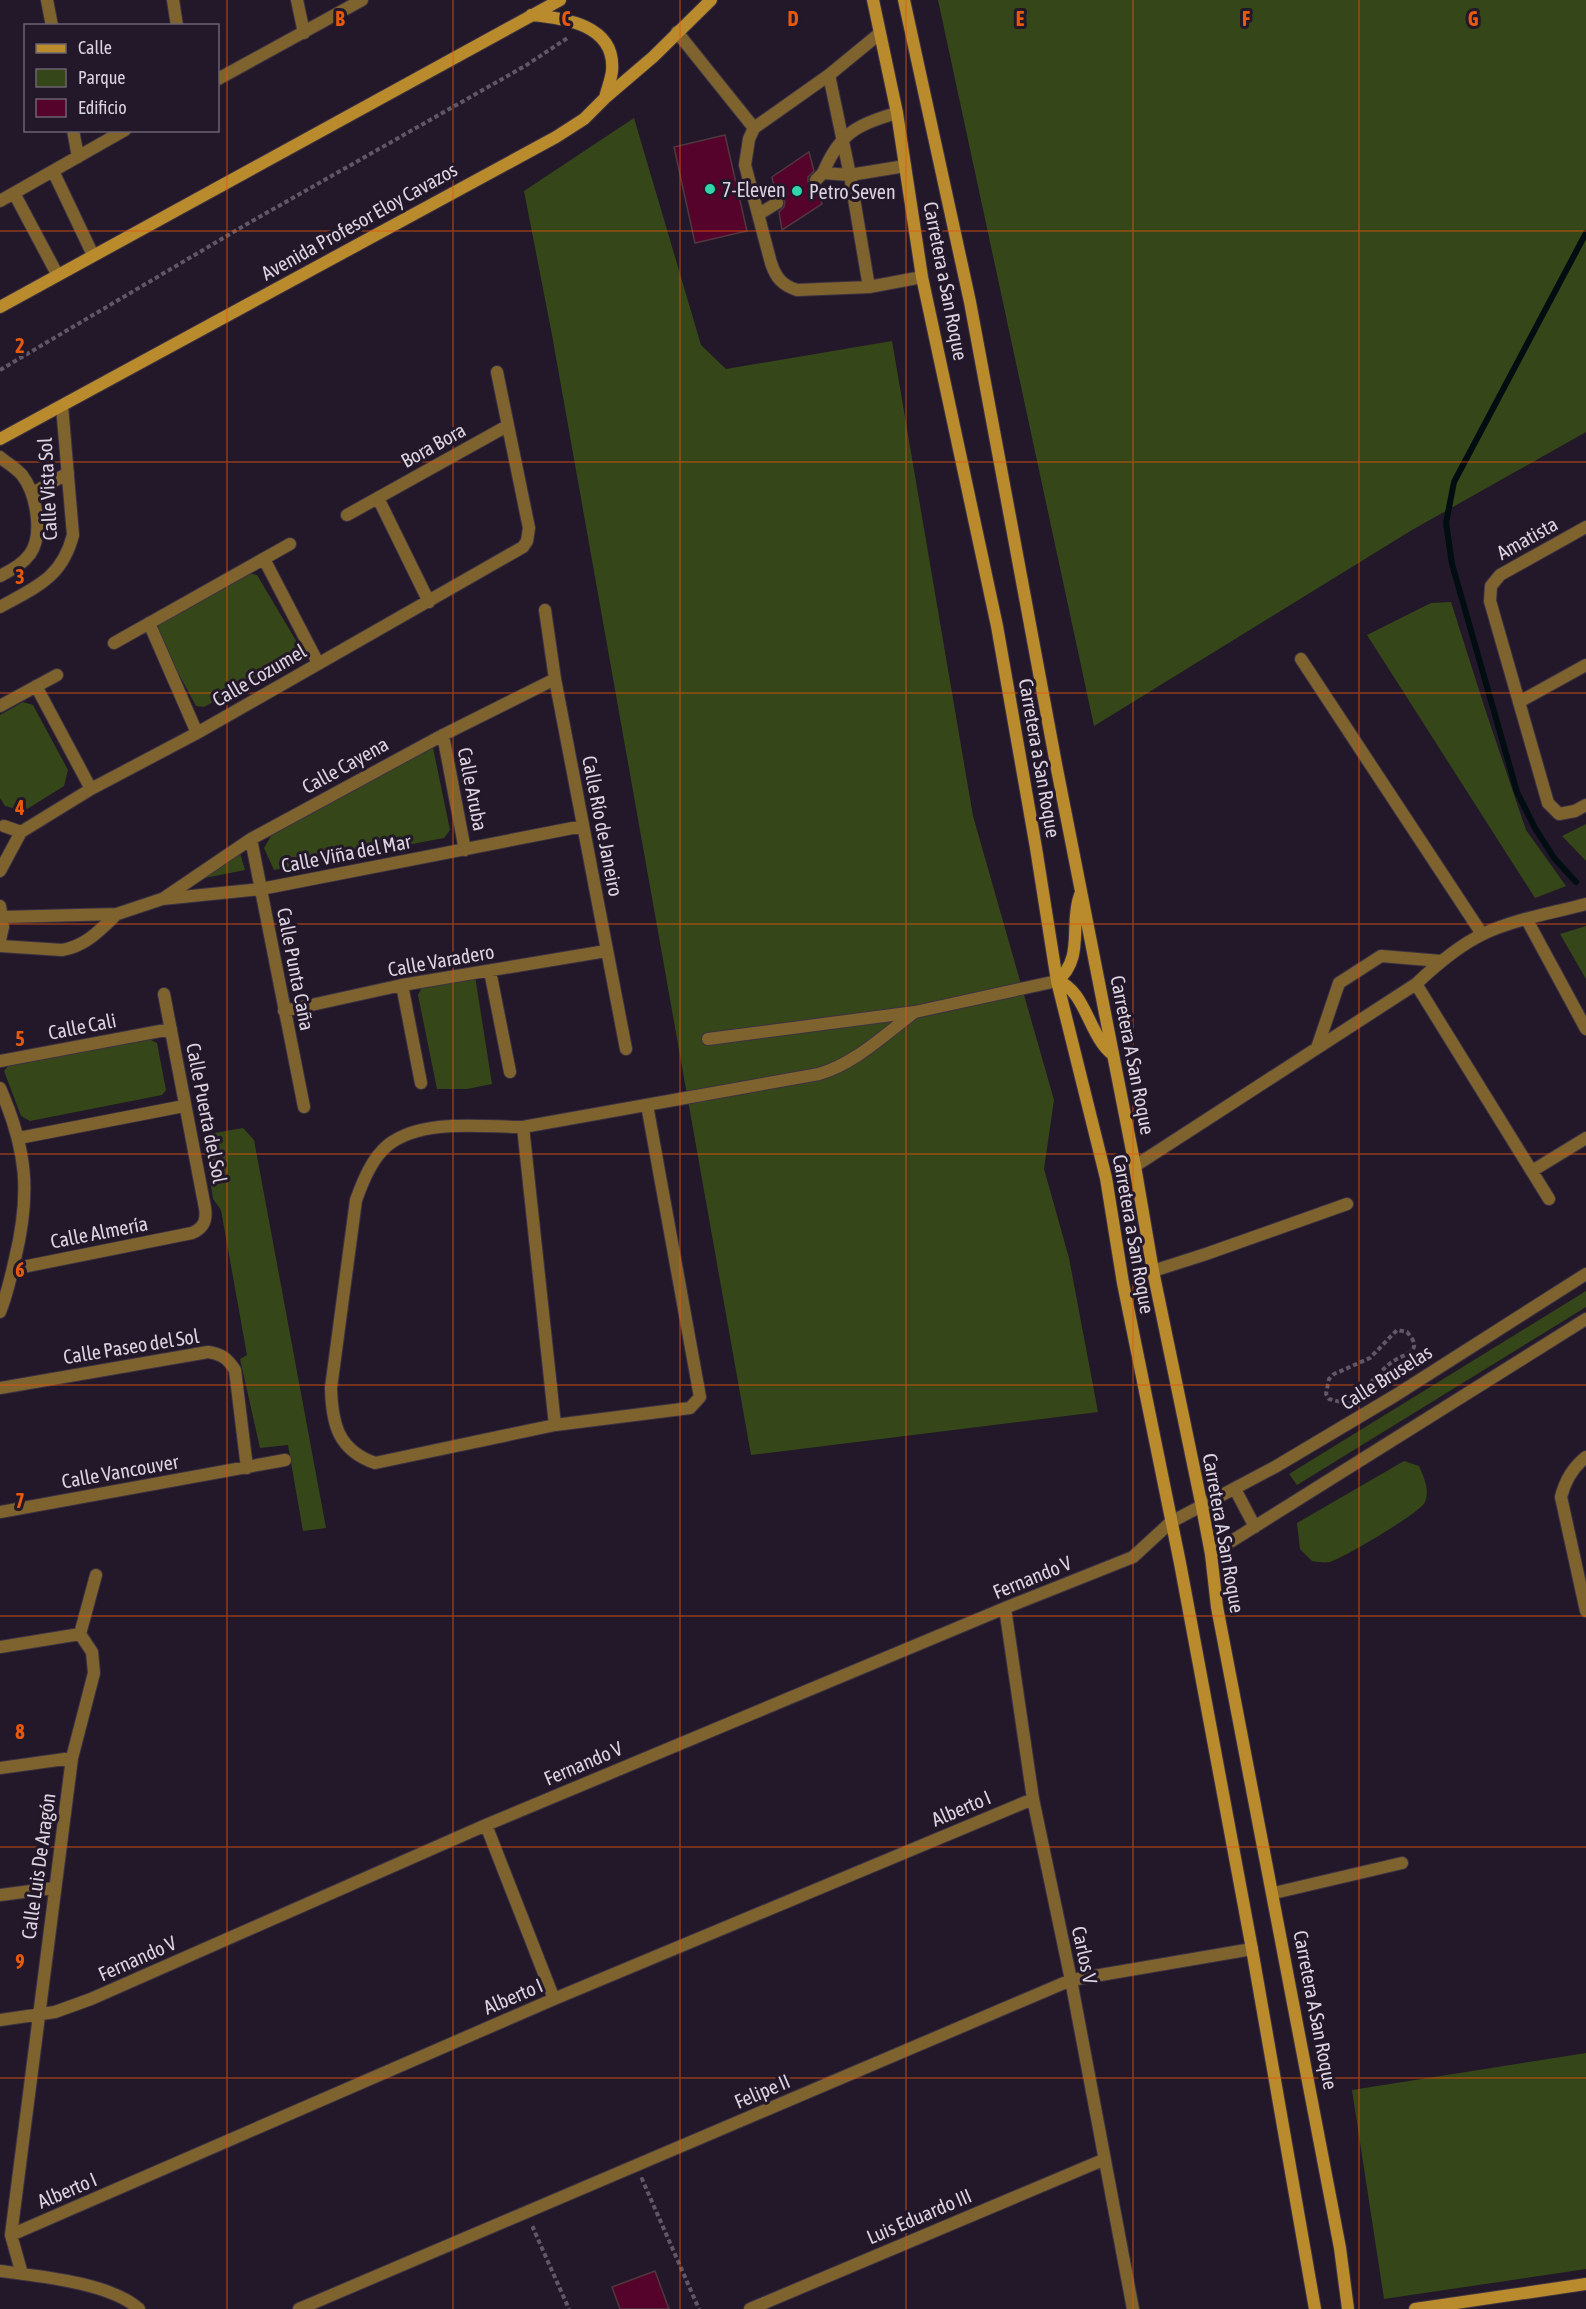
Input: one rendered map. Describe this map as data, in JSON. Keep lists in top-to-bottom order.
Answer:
{
  "streets": {
    "main road": ["Avenida Profesor Eloy Cavazos", "Carretera a San Roque", "Carretera A San Roque"],
    "street": [
      "Bora Bora",
      "Calle Vista Sol",
      "Amatista",
      "Calle Cozumel",
      "Calle Cayena",
      "Calle Aruba",
      "Calle Río de Janeiro",
      "Calle Viña del Mar",
      "Calle Varadero",
      "Calle Punta Caña",
      "Calle Cali",
      "Calle Puerta del Sol",
      "Calle Almería",
      "Calle Paseo del Sol",
      "Calle Bruselas",
      "Calle Vancouver",
      "Fernando V",
      "Alberto I",
      "Calle Luis De Aragón",
      "Carlos V",
      "Felipe II",
      "Luis Eduardo III"
    ]
  },
  "crossings": [
    ["Avenida Profesor Eloy Cavazos", "Calle Vista Sol"],
    ["Carretera a San Roque", "Carretera A San Roque"],
    ["Carretera a San Roque", "Calle Bruselas"],
    ["Carretera a San Roque", "Fernando V"],
    ["Bora Bora", "Calle Cozumel"],
    ["Calle Cayena", "Calle Aruba"],
    ["Calle Cayena", "Calle Río de Janeiro"],
    ["Calle Cayena", "Calle Viña del Mar"],
    ["Calle Cayena", "Calle Punta Caña"],
    ["Calle Aruba", "Calle Viña del Mar"],
    ["Calle Río de Janeiro", "Calle Viña del Mar"],
    ["Calle Río de Janeiro", "Calle Varadero"],
    ["Calle Viña del Mar", "Calle Punta Caña"],
    ["Calle Varadero", "Calle Punta Caña"],
    ["Calle Cali", "Calle Puerta del Sol"],
    ["Carretera A San Roque", "Calle Bruselas"],
    ["Calle Puerta del Sol", "Calle Almería"],
    ["Calle Paseo del Sol", "Calle Vancouver"],
    ["Calle Bruselas", "Fernando V"],
    ["Fernando V", "Calle Luis De Aragón"],
    ["Fernando V", "Carlos V"],
    ["Alberto I", "Calle Luis De Aragón"],
    ["Alberto I", "Carlos V"],
    ["Carlos V", "Felipe II"],
    ["Carlos V", "Luis Eduardo III"]
  ],
  "places": ["7-Eleven", "Petro Seven"],
  "legend": ["Calle", "Parque", "Edificio"],
  "grid": {
    "columns": [
      "B",
      "C",
      "D",
      "E",
      "F",
      "G"
    ],
    "rows": [
      "2",
      "3",
      "4",
      "5",
      "6",
      "7",
      "8",
      "9"
    ]
  }
}
